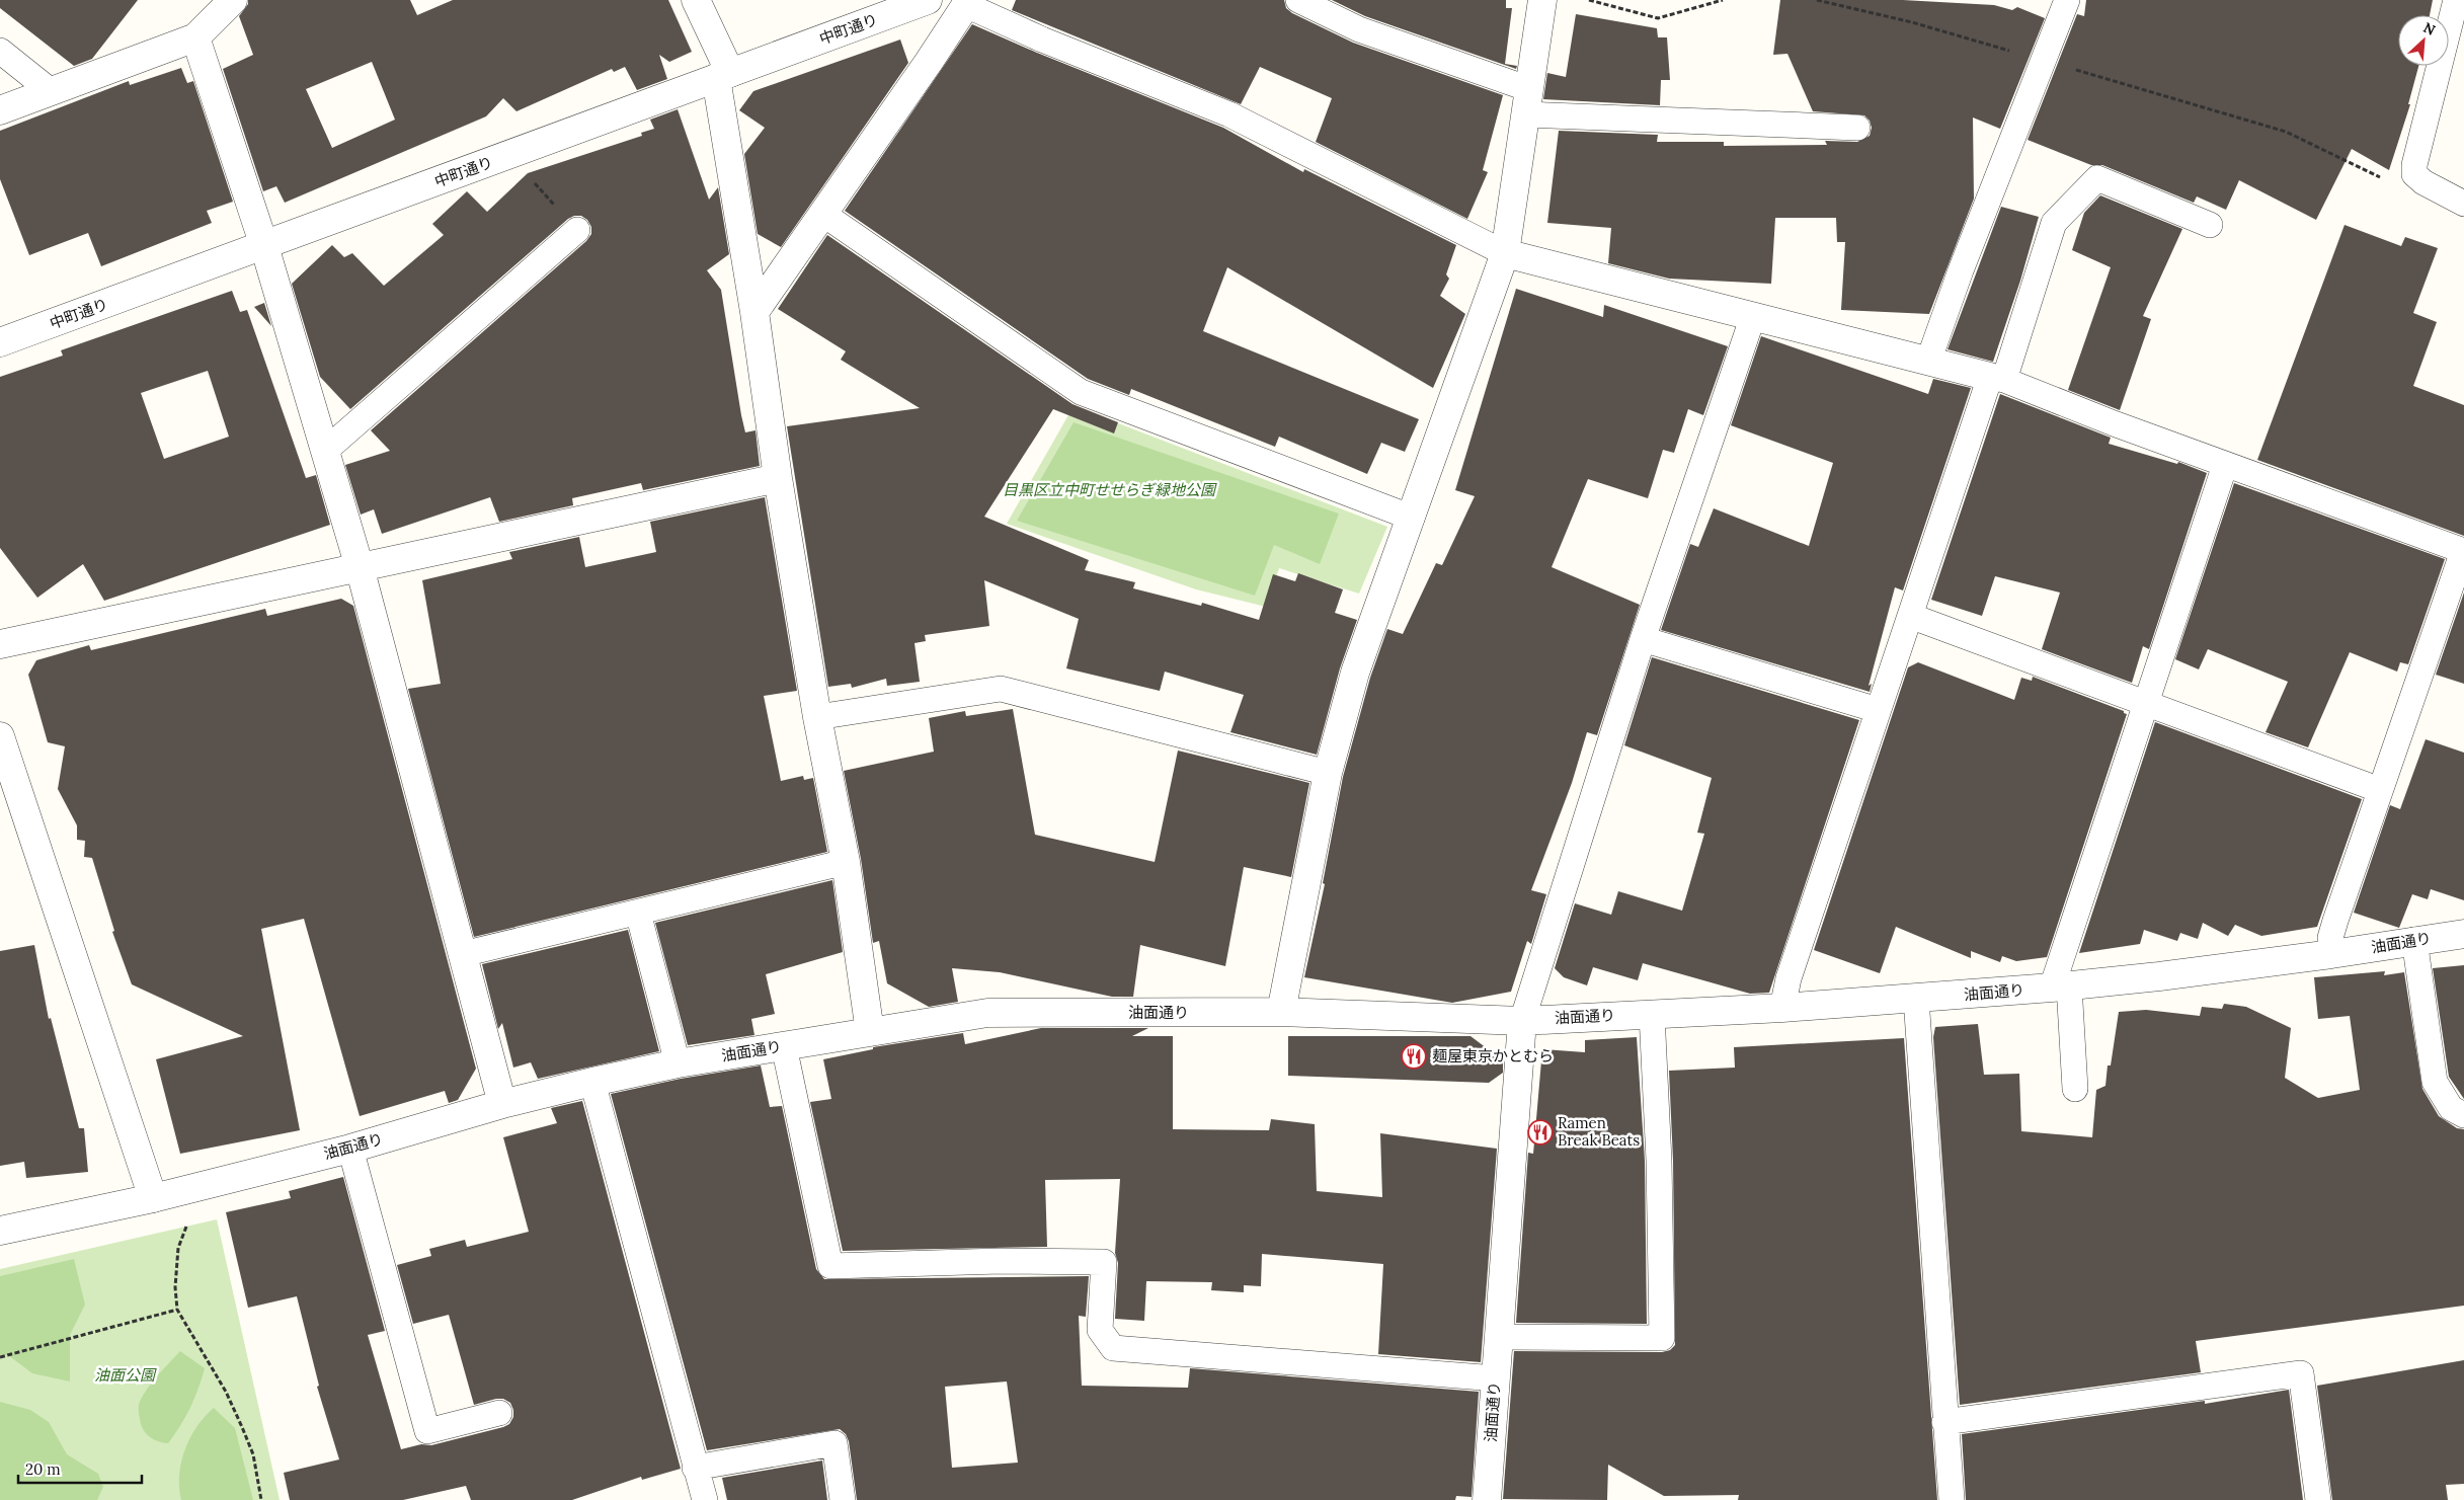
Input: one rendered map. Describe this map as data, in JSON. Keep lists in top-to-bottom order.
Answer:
{
  "streets": {
    "street": ["中町通り", "油面通り"]
  },
  "parks": ["目黒区立中町せせらぎ緑地公園", "油面公園"],
  "places": {
    "restaurant": ["麺屋東京かとむら", "Ramen Break Beats"]
  },
  "scale_bar": "20 m",
  "north": "top right"
}
